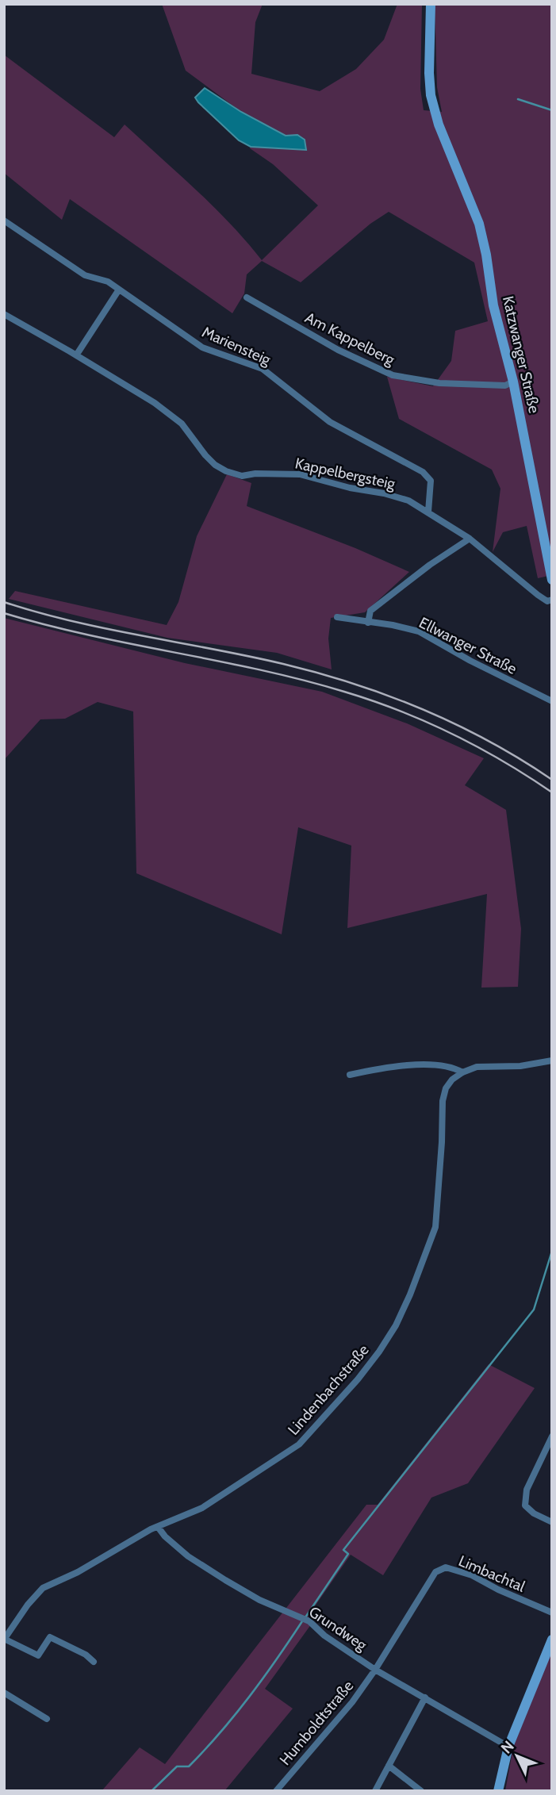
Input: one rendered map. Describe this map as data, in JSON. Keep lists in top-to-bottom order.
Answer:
{
  "streets": {
    "main road": ["Katzwanger Straße"],
    "street": [
      "Am Kappelberg",
      "Mariensteig",
      "Kappelbergsteig",
      "Ellwanger Straße",
      "Lindenbachstraße",
      "Limbachtal",
      "Grundweg",
      "Humboldtstraße"
    ]
  },
  "crossings": [
    ["Am Kappelberg", "Katzwanger Straße"],
    ["Mariensteig", "Kappelbergsteig"],
    ["Lindenbachstraße", "Grundweg"],
    ["Limbachtal", "Grundweg"],
    ["Limbachtal", "Humboldtstraße"],
    ["Grundweg", "Humboldtstraße"]
  ],
  "north": "top left"
}
